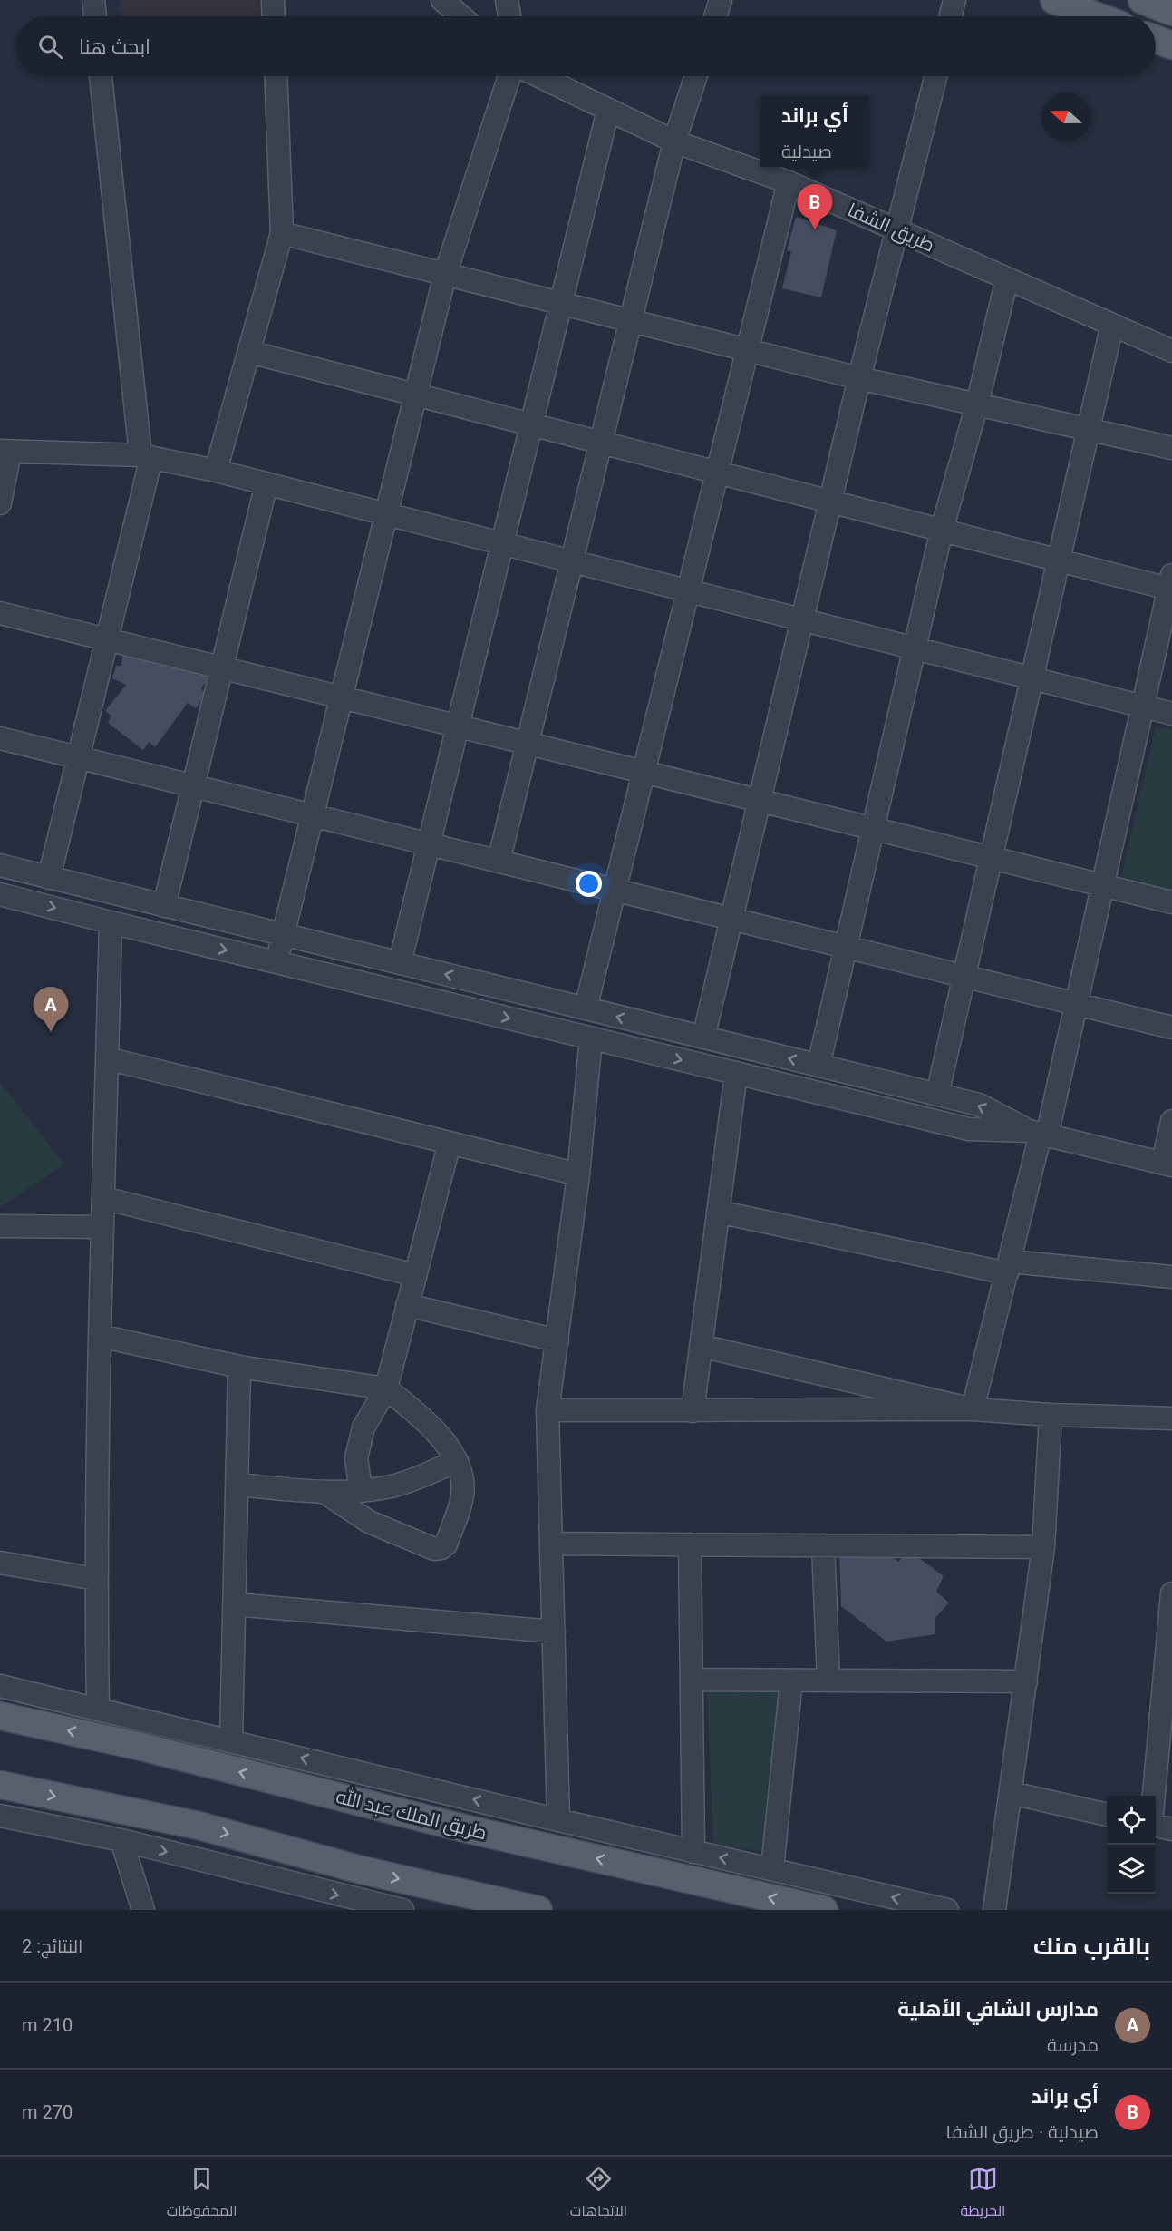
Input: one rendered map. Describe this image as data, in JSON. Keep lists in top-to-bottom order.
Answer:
{
  "streets": {
    "main road": ["طريق الملك عبد الله"],
    "street": ["طريق الشفا"]
  },
  "north": "left",
  "page": {
    "search": "ابحث هنا",
    "popup": ["أي براند", "صيدلية"],
    "pins": ["B", "A"],
    "heading": ["بالقرب منك", "النتائج: 2"],
    "list": [
      {
        "mark": "A",
        "name": "مدارس الشافي الأهلية",
        "note": "مدرسة",
        "value": "210 m"
      },
      {
        "mark": "B",
        "name": "أي براند",
        "note": "صيدلية · طريق الشفا",
        "value": "270 m"
      }
    ],
    "nav": ["الخريطة", "الاتجاهات", "المحفوظات"]
  }
}
